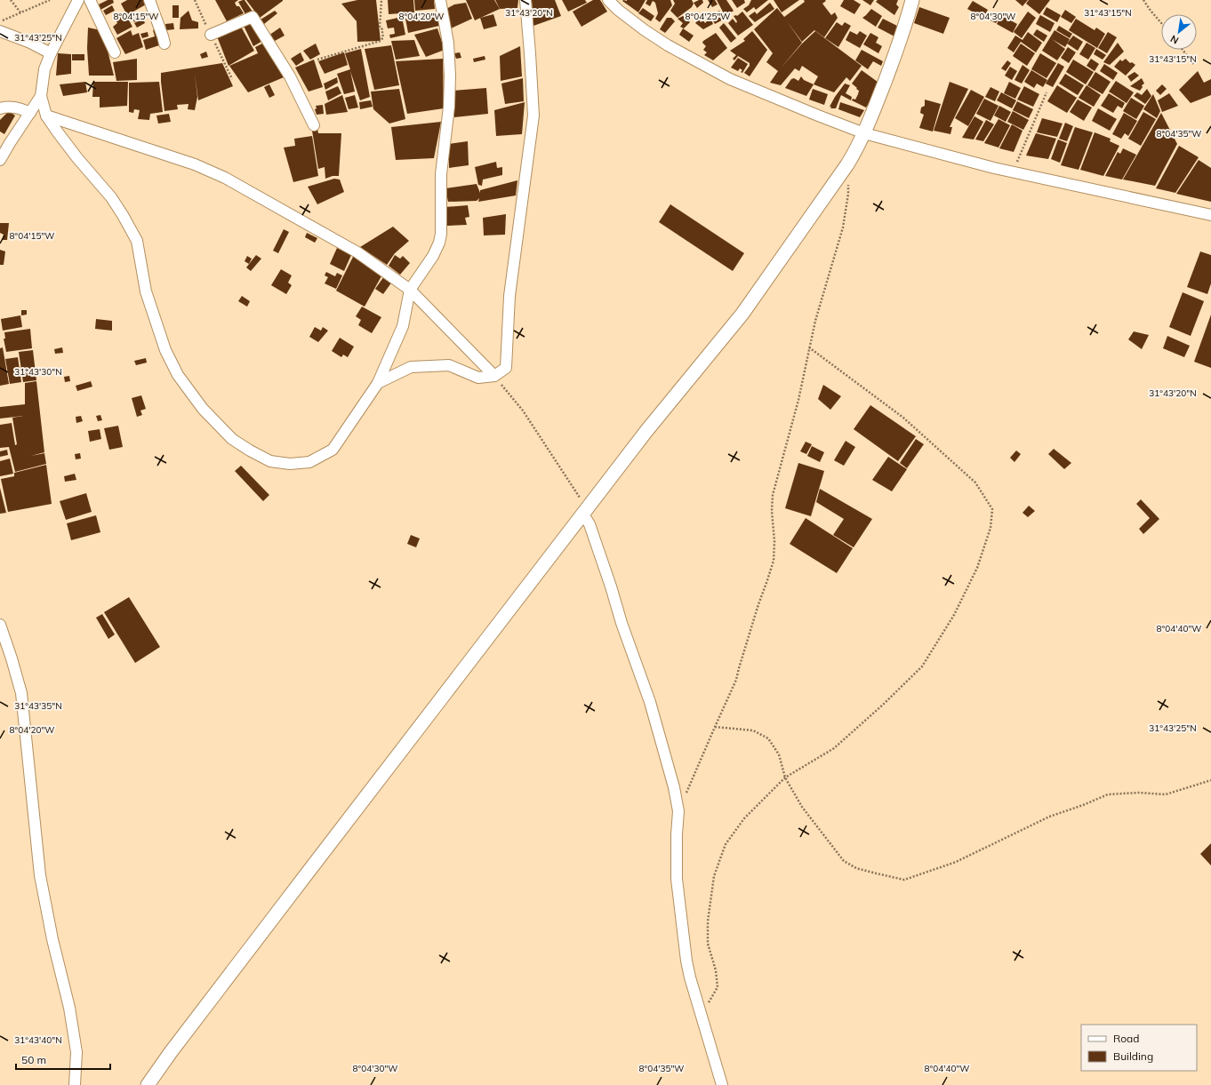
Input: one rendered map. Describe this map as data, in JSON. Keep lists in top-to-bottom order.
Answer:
{
  "legend": ["Road", "Building"],
  "scale_bar": "50 m",
  "north": "bottom left",
  "coordinates": [
    "31°43'20\"N",
    "31°43'15\"N",
    "8°04'15\"W",
    "8°04'20\"W",
    "8°04'25\"W",
    "8°04'30\"W",
    "31°43'25\"N",
    "8°04'35\"W",
    "31°43'30\"N",
    "8°04'40\"W",
    "31°43'35\"N",
    "31°43'40\"N"
  ]
}
